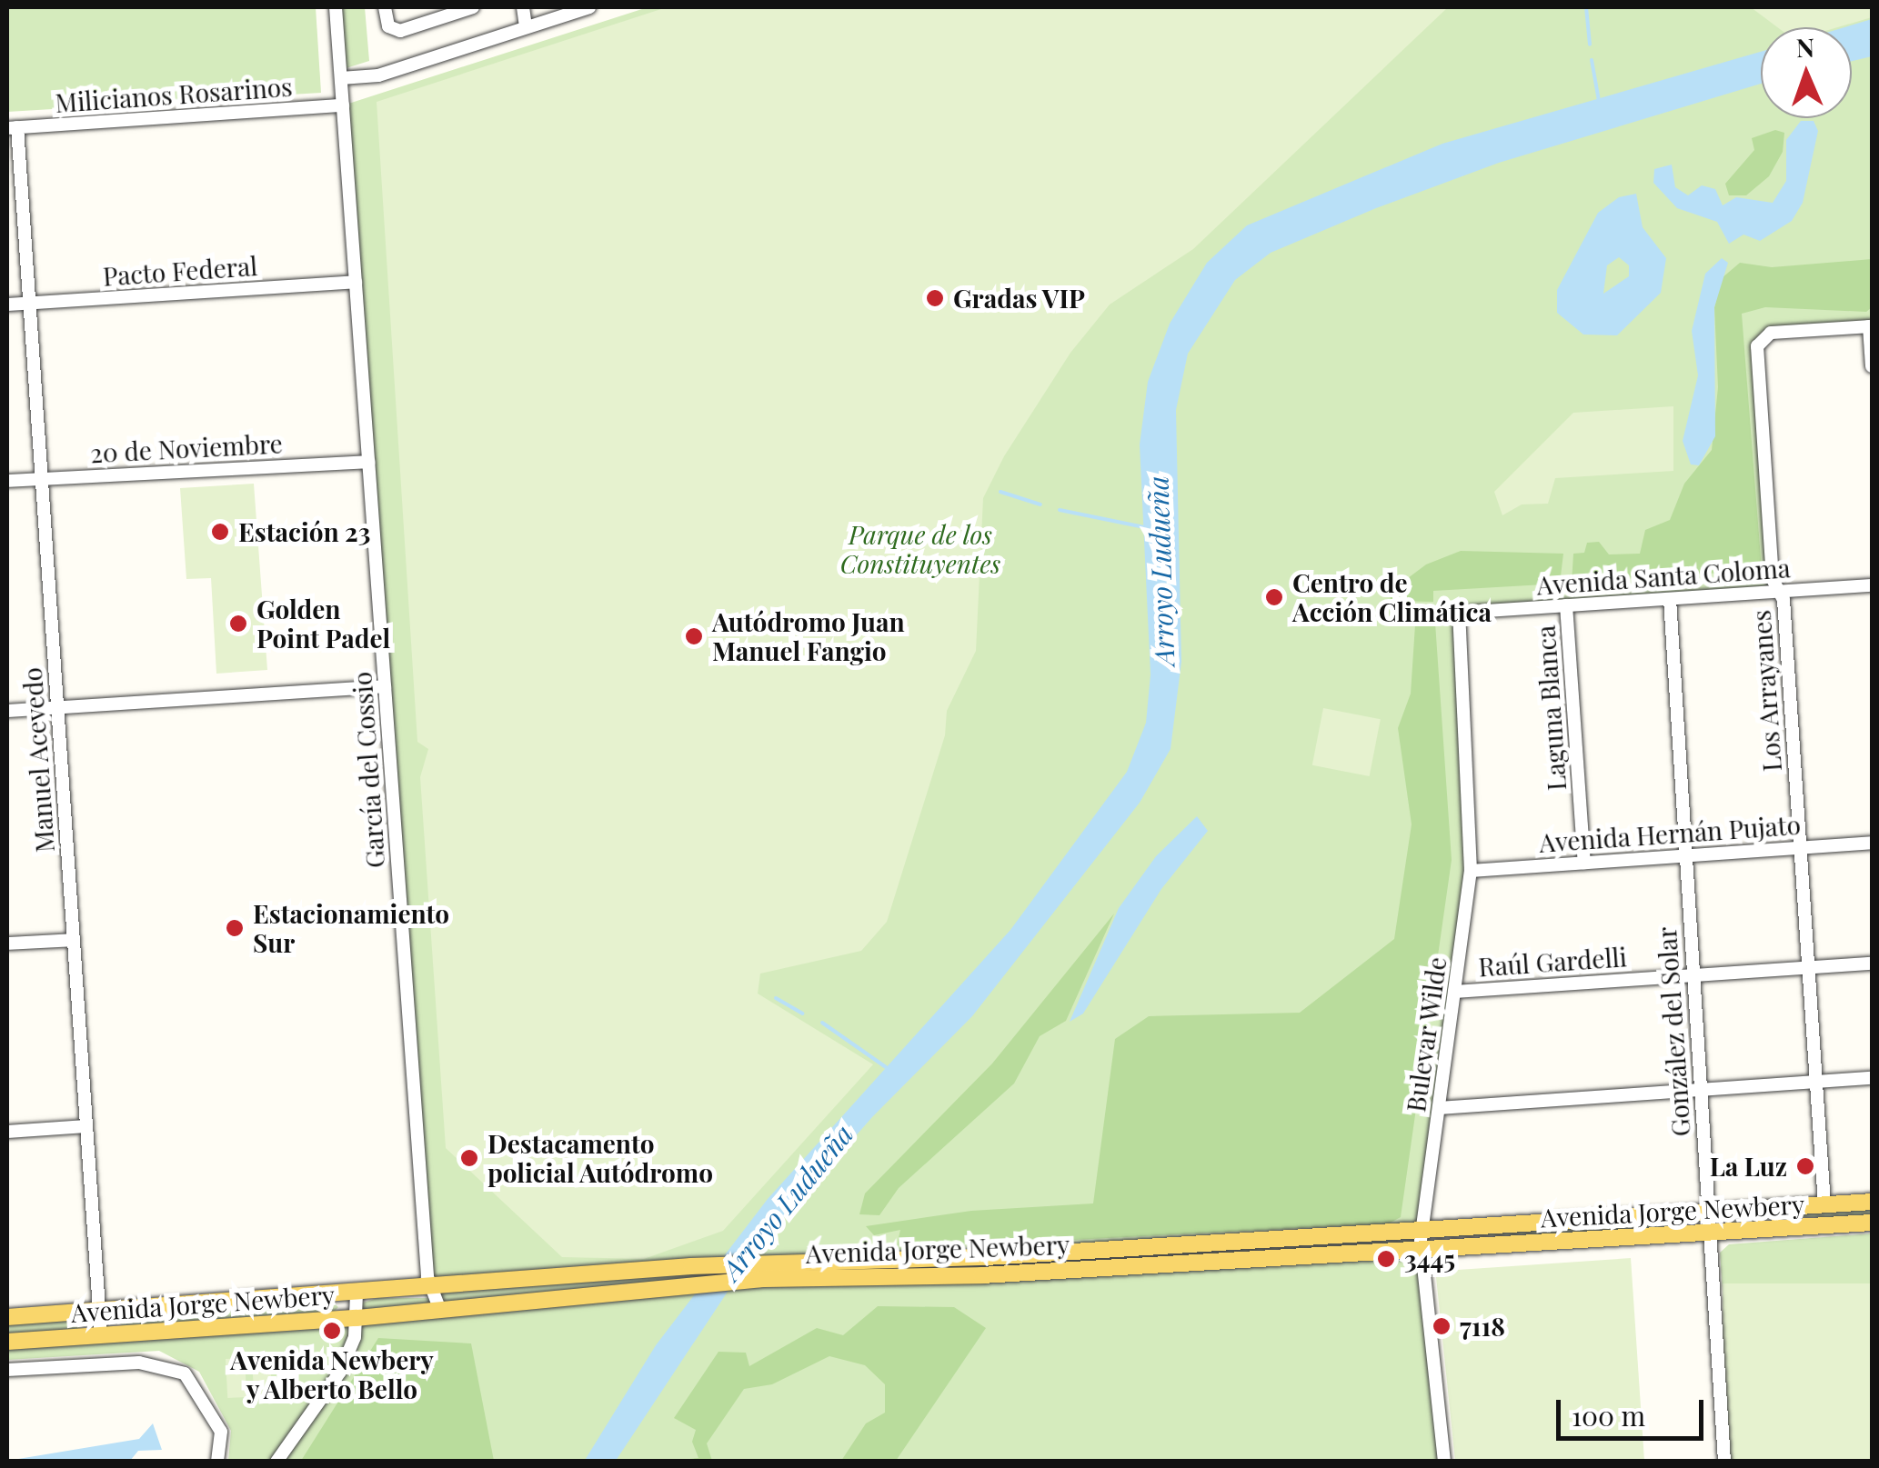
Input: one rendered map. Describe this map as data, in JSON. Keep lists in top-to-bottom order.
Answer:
{
  "streets": {
    "main road": ["Avenida Jorge Newbery"],
    "street": [
      "Milicianos Rosarinos",
      "Pacto Federal",
      "20 de Noviembre",
      "Avenida Santa Coloma",
      "Los Arrayanes",
      "Laguna Blanca",
      "Manuel Acevedo",
      "García del Cossio",
      "Avenida Hernán Pujato",
      "Raúl Gardelli",
      "González del Solar",
      "Bulevar Wilde"
    ]
  },
  "crossings": [
    ["Milicianos Rosarinos", "Manuel Acevedo"],
    ["Milicianos Rosarinos", "García del Cossio"],
    ["Pacto Federal", "Manuel Acevedo"],
    ["Pacto Federal", "García del Cossio"],
    ["20 de Noviembre", "Manuel Acevedo"],
    ["20 de Noviembre", "García del Cossio"],
    ["Avenida Santa Coloma", "Los Arrayanes"],
    ["Avenida Santa Coloma", "Laguna Blanca"],
    ["Avenida Santa Coloma", "González del Solar"],
    ["Avenida Santa Coloma", "Bulevar Wilde"],
    ["Los Arrayanes", "Avenida Hernán Pujato"],
    ["Los Arrayanes", "Raúl Gardelli"],
    ["Los Arrayanes", "Avenida Jorge Newbery"],
    ["Laguna Blanca", "Avenida Hernán Pujato"],
    ["Manuel Acevedo", "Avenida Jorge Newbery"],
    ["García del Cossio", "Avenida Jorge Newbery"],
    ["Avenida Hernán Pujato", "González del Solar"],
    ["Avenida Hernán Pujato", "Bulevar Wilde"],
    ["Raúl Gardelli", "González del Solar"],
    ["Raúl Gardelli", "Bulevar Wilde"],
    ["González del Solar", "Avenida Jorge Newbery"],
    ["Bulevar Wilde", "Avenida Jorge Newbery"]
  ],
  "water": ["Arroyo Ludueña"],
  "parks": ["Parque de los Constituyentes"],
  "places": [
    "Gradas VIP",
    "Estación 23",
    "Centro de Acción Climática",
    "Golden Point Padel",
    "Autódromo Juan Manuel Fangio",
    "Estacionamiento Sur",
    "Destacamento policial Autódromo",
    "La Luz",
    "3445",
    "7118",
    "Avenida Newbery y Alberto Bello"
  ],
  "scale_bar": "100 m",
  "north": "top"
}
